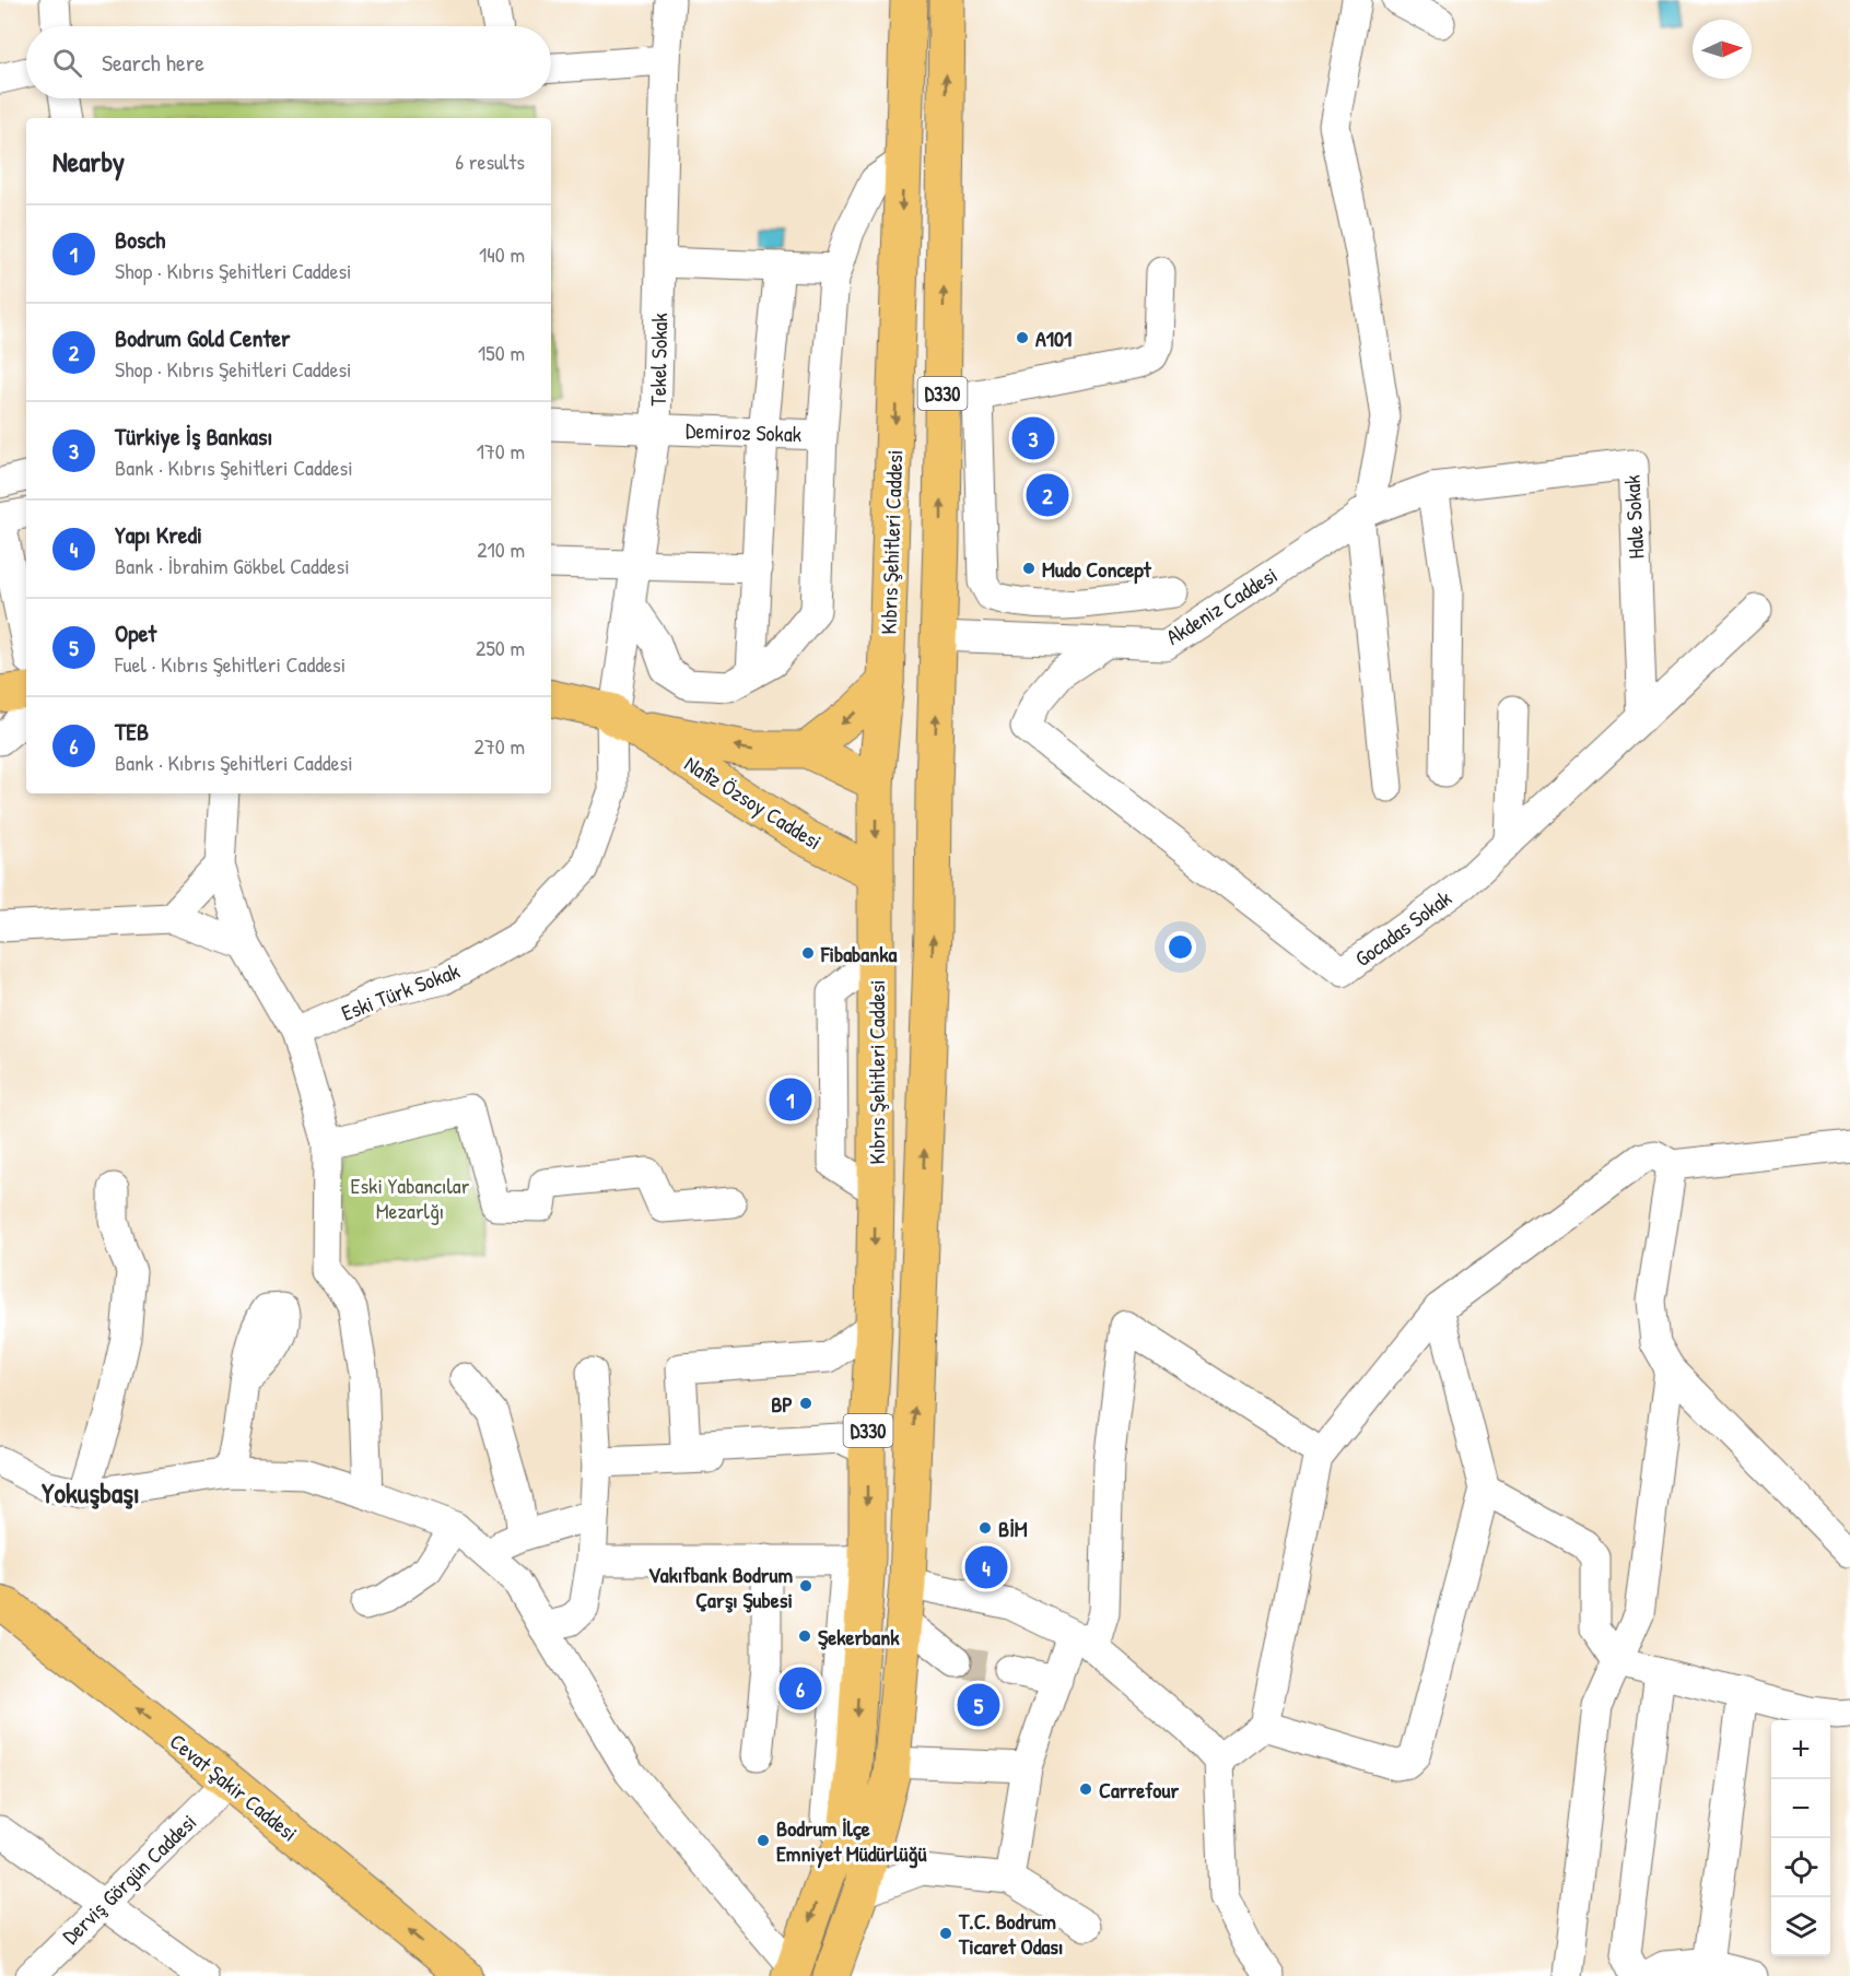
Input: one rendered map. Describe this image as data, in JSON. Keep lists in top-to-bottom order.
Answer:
{
  "streets": {
    "main road": [
      "D330",
      "Kıbrıs Şehitleri Caddesi",
      "Nafiz Özsoy Caddesi",
      "Cevat Şakir Caddesi"
    ],
    "street": [
      "Tekel Sokak",
      "Demiroz Sokak",
      "Hale Sokak",
      "Akdeniz Caddesi",
      "Gocadas Sokak",
      "Eski Türk Sokak",
      "Derviş Görgün Caddesi"
    ]
  },
  "crossings": [
    ["Tekel Sokak", "Demiroz Sokak"],
    ["Tekel Sokak", "Nafiz Özsoy Caddesi"],
    ["Tekel Sokak", "Eski Türk Sokak"],
    ["D330", "Akdeniz Caddesi"],
    ["Hale Sokak", "Akdeniz Caddesi"],
    ["Hale Sokak", "Gocadas Sokak"],
    ["Kıbrıs Şehitleri Caddesi", "Nafiz Özsoy Caddesi"],
    ["Akdeniz Caddesi", "Gocadas Sokak"],
    ["Nafiz Özsoy Caddesi", "Eski Türk Sokak"],
    ["Cevat Şakir Caddesi", "Derviş Görgün Caddesi"]
  ],
  "one_way": ["Cevat Şakir Caddesi"],
  "districts": ["Yokuşbaşı"],
  "parks": ["Eski Yabancılar Mezarlğı"],
  "places": [
    "A101",
    "Mudo Concept",
    "Fibabanka",
    "BP",
    "BİM",
    "Vakıfbank Bodrum Çarşı Şubesi",
    "Şekerbank",
    "Carrefour",
    "Bodrum İlçe Emniyet Müdürlüğü",
    "T.C. Bodrum Ticaret Odası"
  ],
  "north": "right",
  "page": {
    "search": "Search here",
    "heading": ["Nearby", "6 results"],
    "list": [
      {
        "mark": "1",
        "name": "Bosch",
        "note": "Shop · Kıbrıs Şehitleri Caddesi",
        "value": "140 m"
      },
      {
        "mark": "2",
        "name": "Bodrum Gold Center",
        "note": "Shop · Kıbrıs Şehitleri Caddesi",
        "value": "150 m"
      },
      {
        "mark": "3",
        "name": "Türkiye İş Bankası",
        "note": "Bank · Kıbrıs Şehitleri Caddesi",
        "value": "170 m"
      },
      {
        "mark": "4",
        "name": "Yapı Kredi",
        "note": "Bank · İbrahim Gökbel Caddesi",
        "value": "210 m"
      },
      {
        "mark": "5",
        "name": "Opet",
        "note": "Fuel · Kıbrıs Şehitleri Caddesi",
        "value": "250 m"
      },
      {
        "mark": "6",
        "name": "TEB",
        "note": "Bank · Kıbrıs Şehitleri Caddesi",
        "value": "270 m"
      }
    ],
    "pins": [
      "3",
      "2",
      "1",
      "4",
      "6",
      "5"
    ],
    "map_buttons": ["+", "−"]
  }
}
